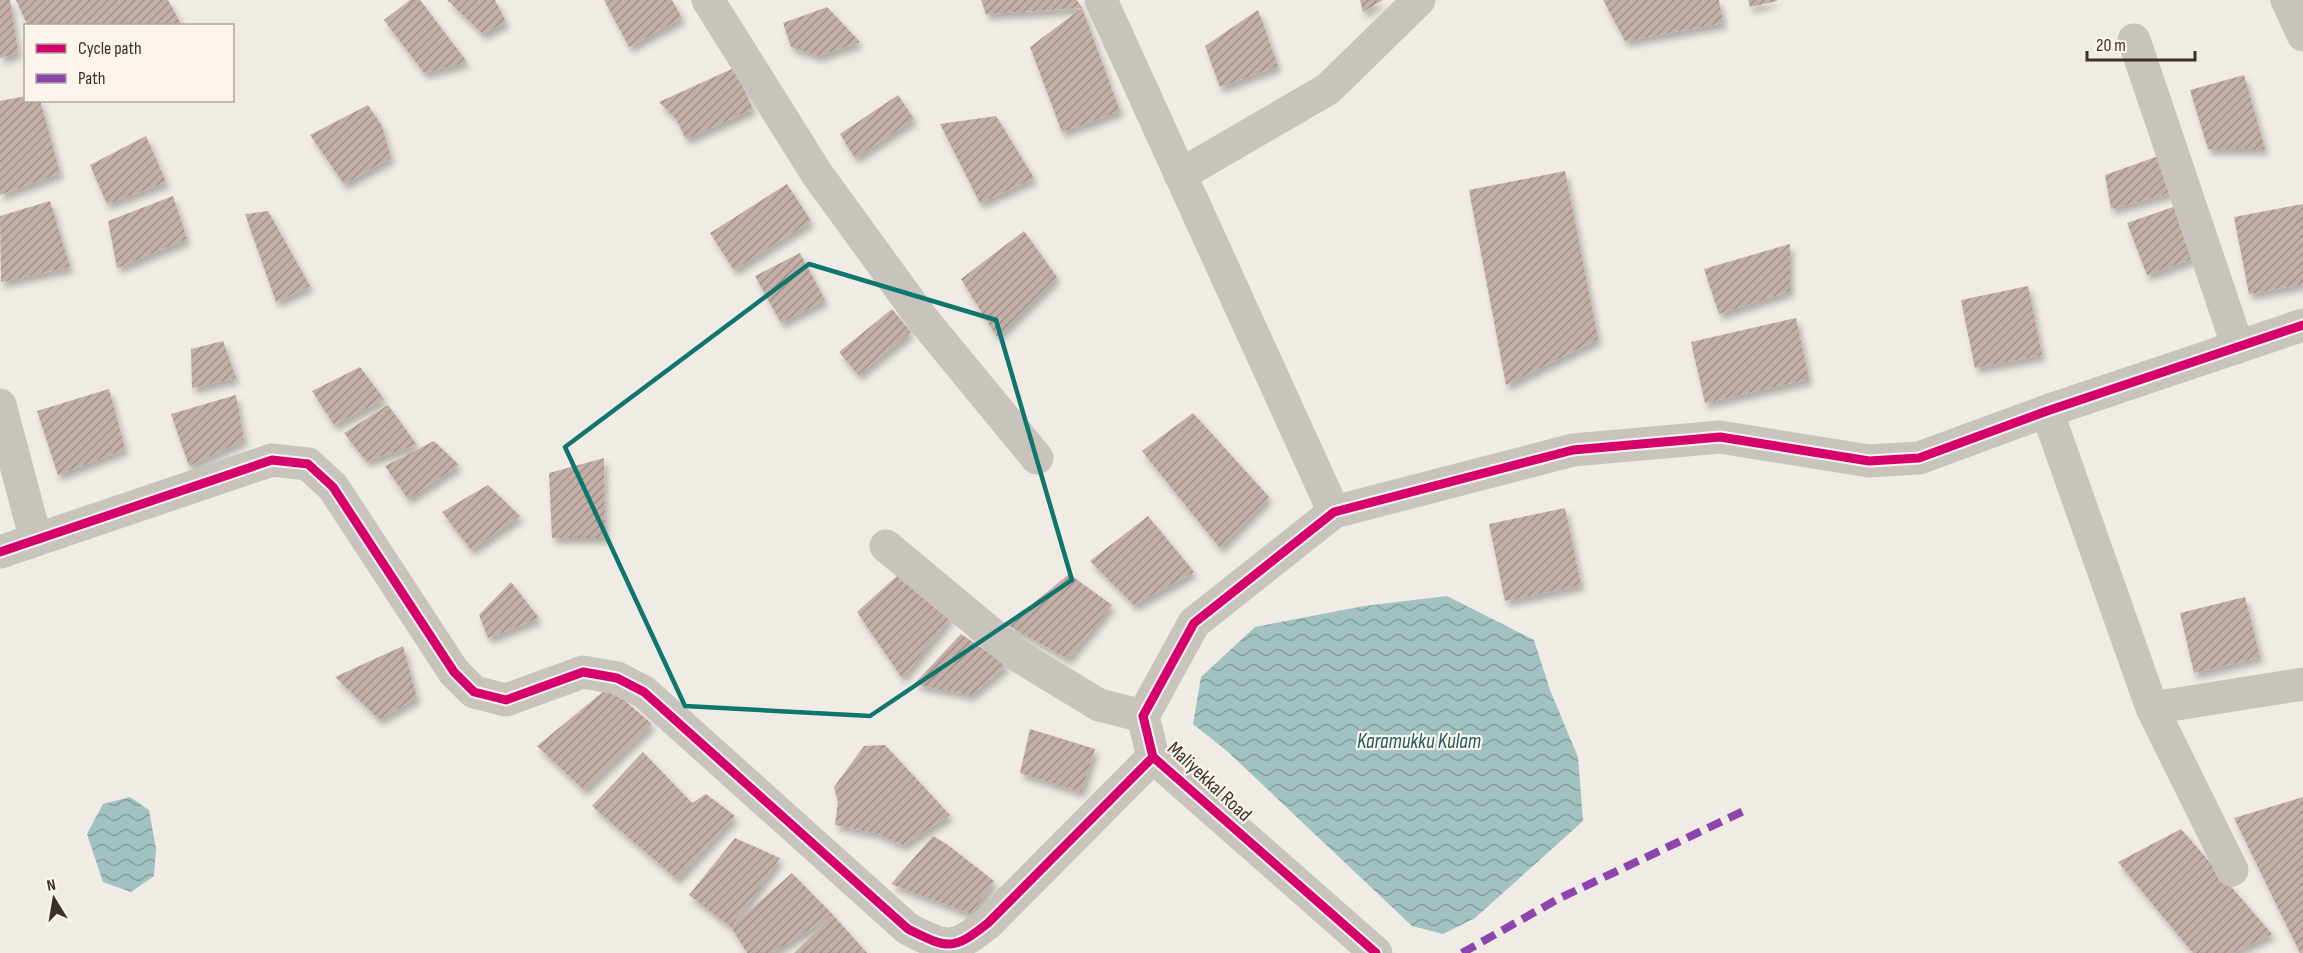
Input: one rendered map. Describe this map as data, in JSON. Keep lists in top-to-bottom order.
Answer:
{
  "streets": {
    "street": ["Maliyekkal Road"]
  },
  "water": ["Karamukku Kulam"],
  "legend": ["Cycle path", "Path"],
  "scale_bar": "20 m",
  "north": "top"
}
